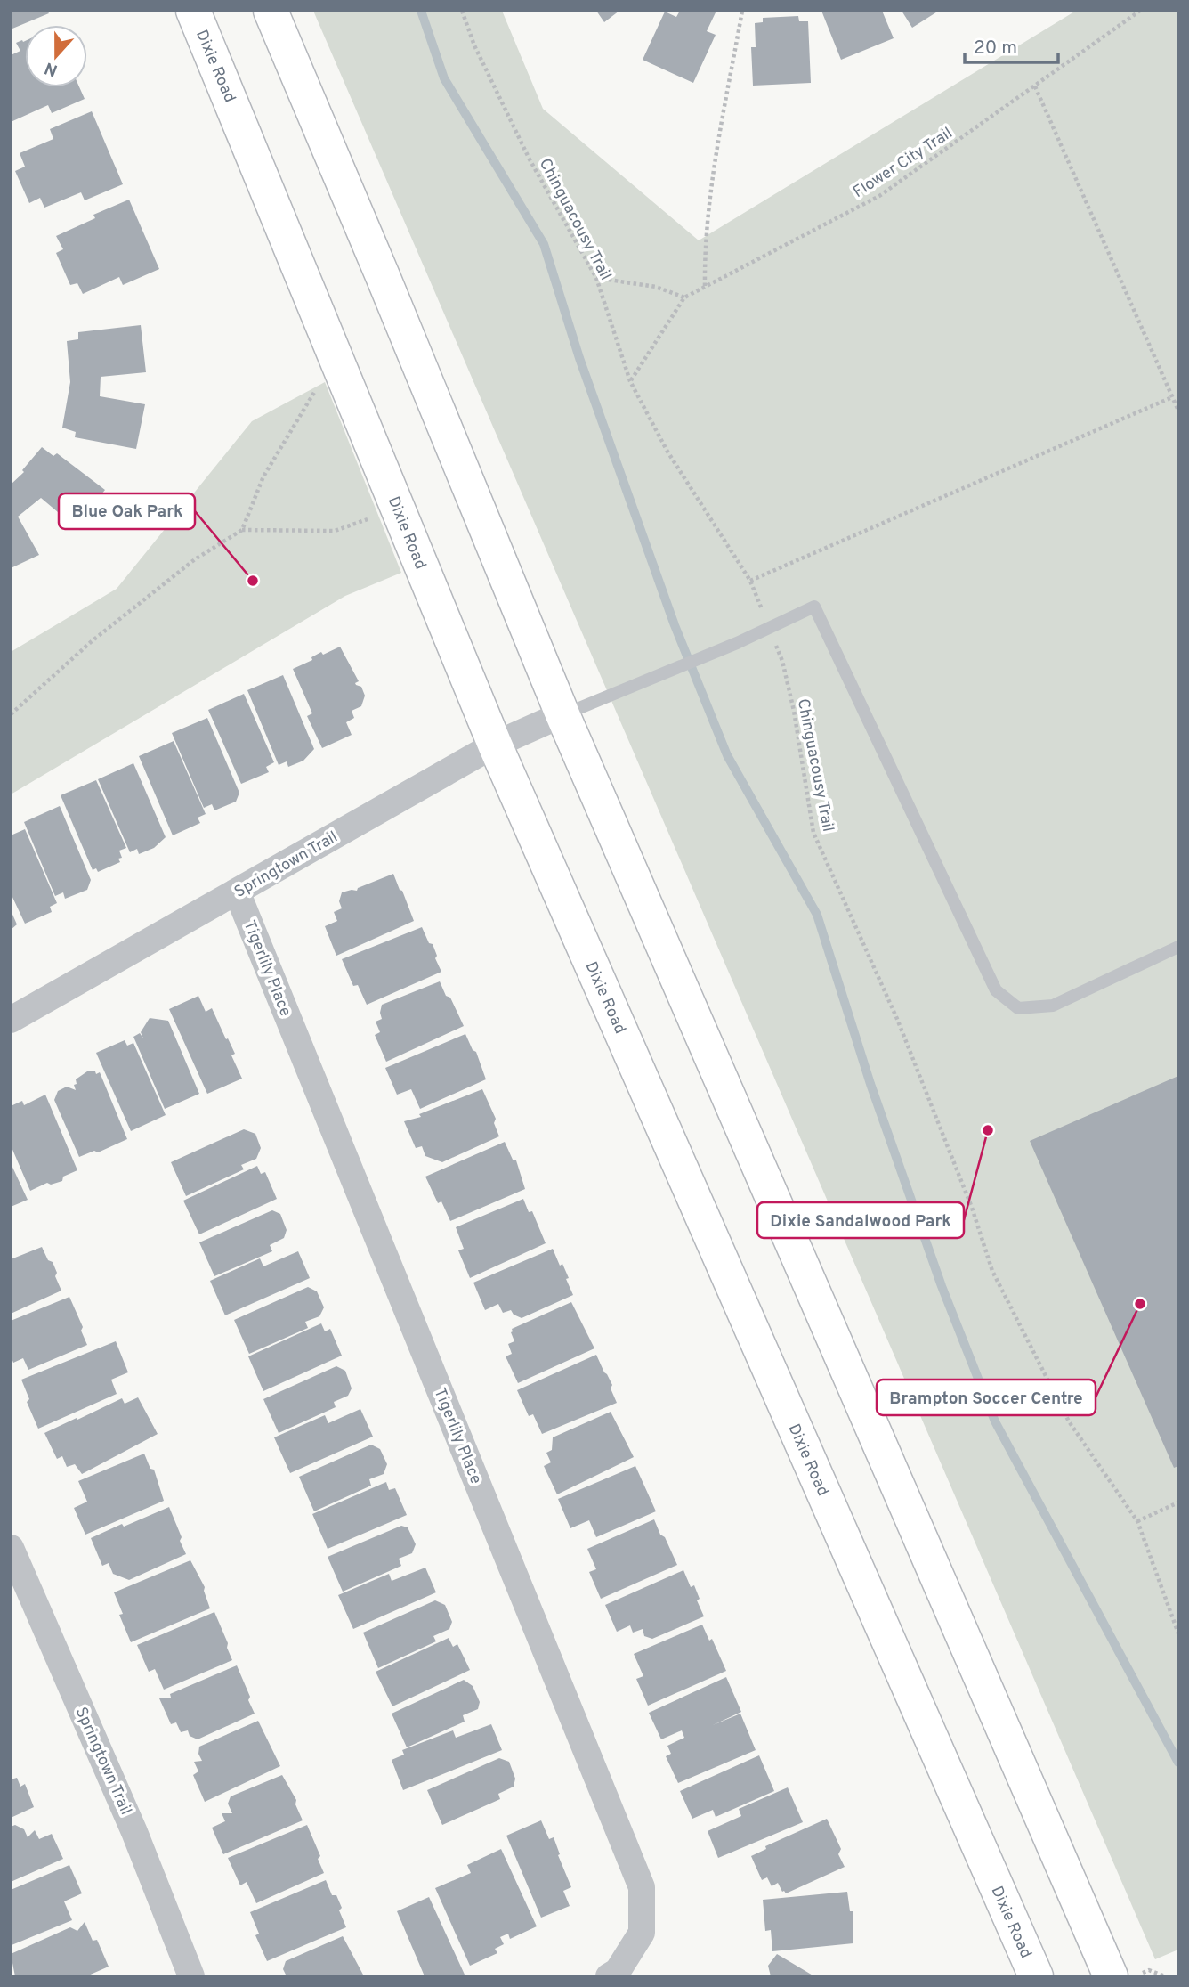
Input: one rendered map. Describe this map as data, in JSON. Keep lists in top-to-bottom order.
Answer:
{
  "streets": {
    "main road": ["Dixie Road"],
    "street": ["Springtown Trail", "Tigerlily Place"],
    "path": ["Flower City Trail", "Chinguacousy Trail"]
  },
  "crossings": [
    ["Dixie Road", "Springtown Trail"],
    ["Flower City Trail", "Chinguacousy Trail"],
    ["Springtown Trail", "Tigerlily Place"]
  ],
  "places": ["Blue Oak Park", "Dixie Sandalwood Park", "Brampton Soccer Centre"],
  "scale_bar": "20 m",
  "north": "bottom"
}
